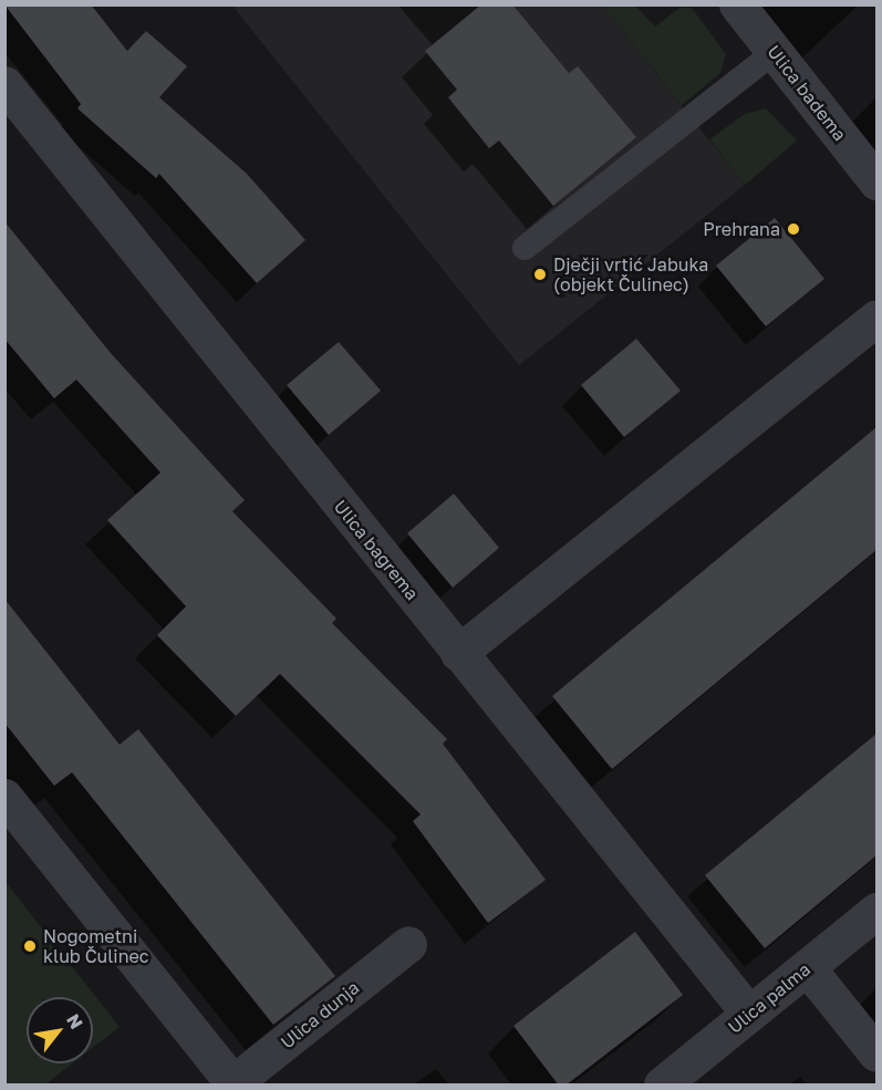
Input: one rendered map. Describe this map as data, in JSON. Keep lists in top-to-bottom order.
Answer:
{
  "streets": {
    "street": [
      "Ulica badema",
      "Ulica bagrema",
      "Ulica palma",
      "Ulica dunja"
    ]
  },
  "crossings": [
    ["Ulica bagrema", "Ulica palma"]
  ],
  "places": ["Prehrana", "Dječji vrtić Jabuka (objekt Čulinec)", "Nogometni klub Čulinec"],
  "north": "top right"
}
